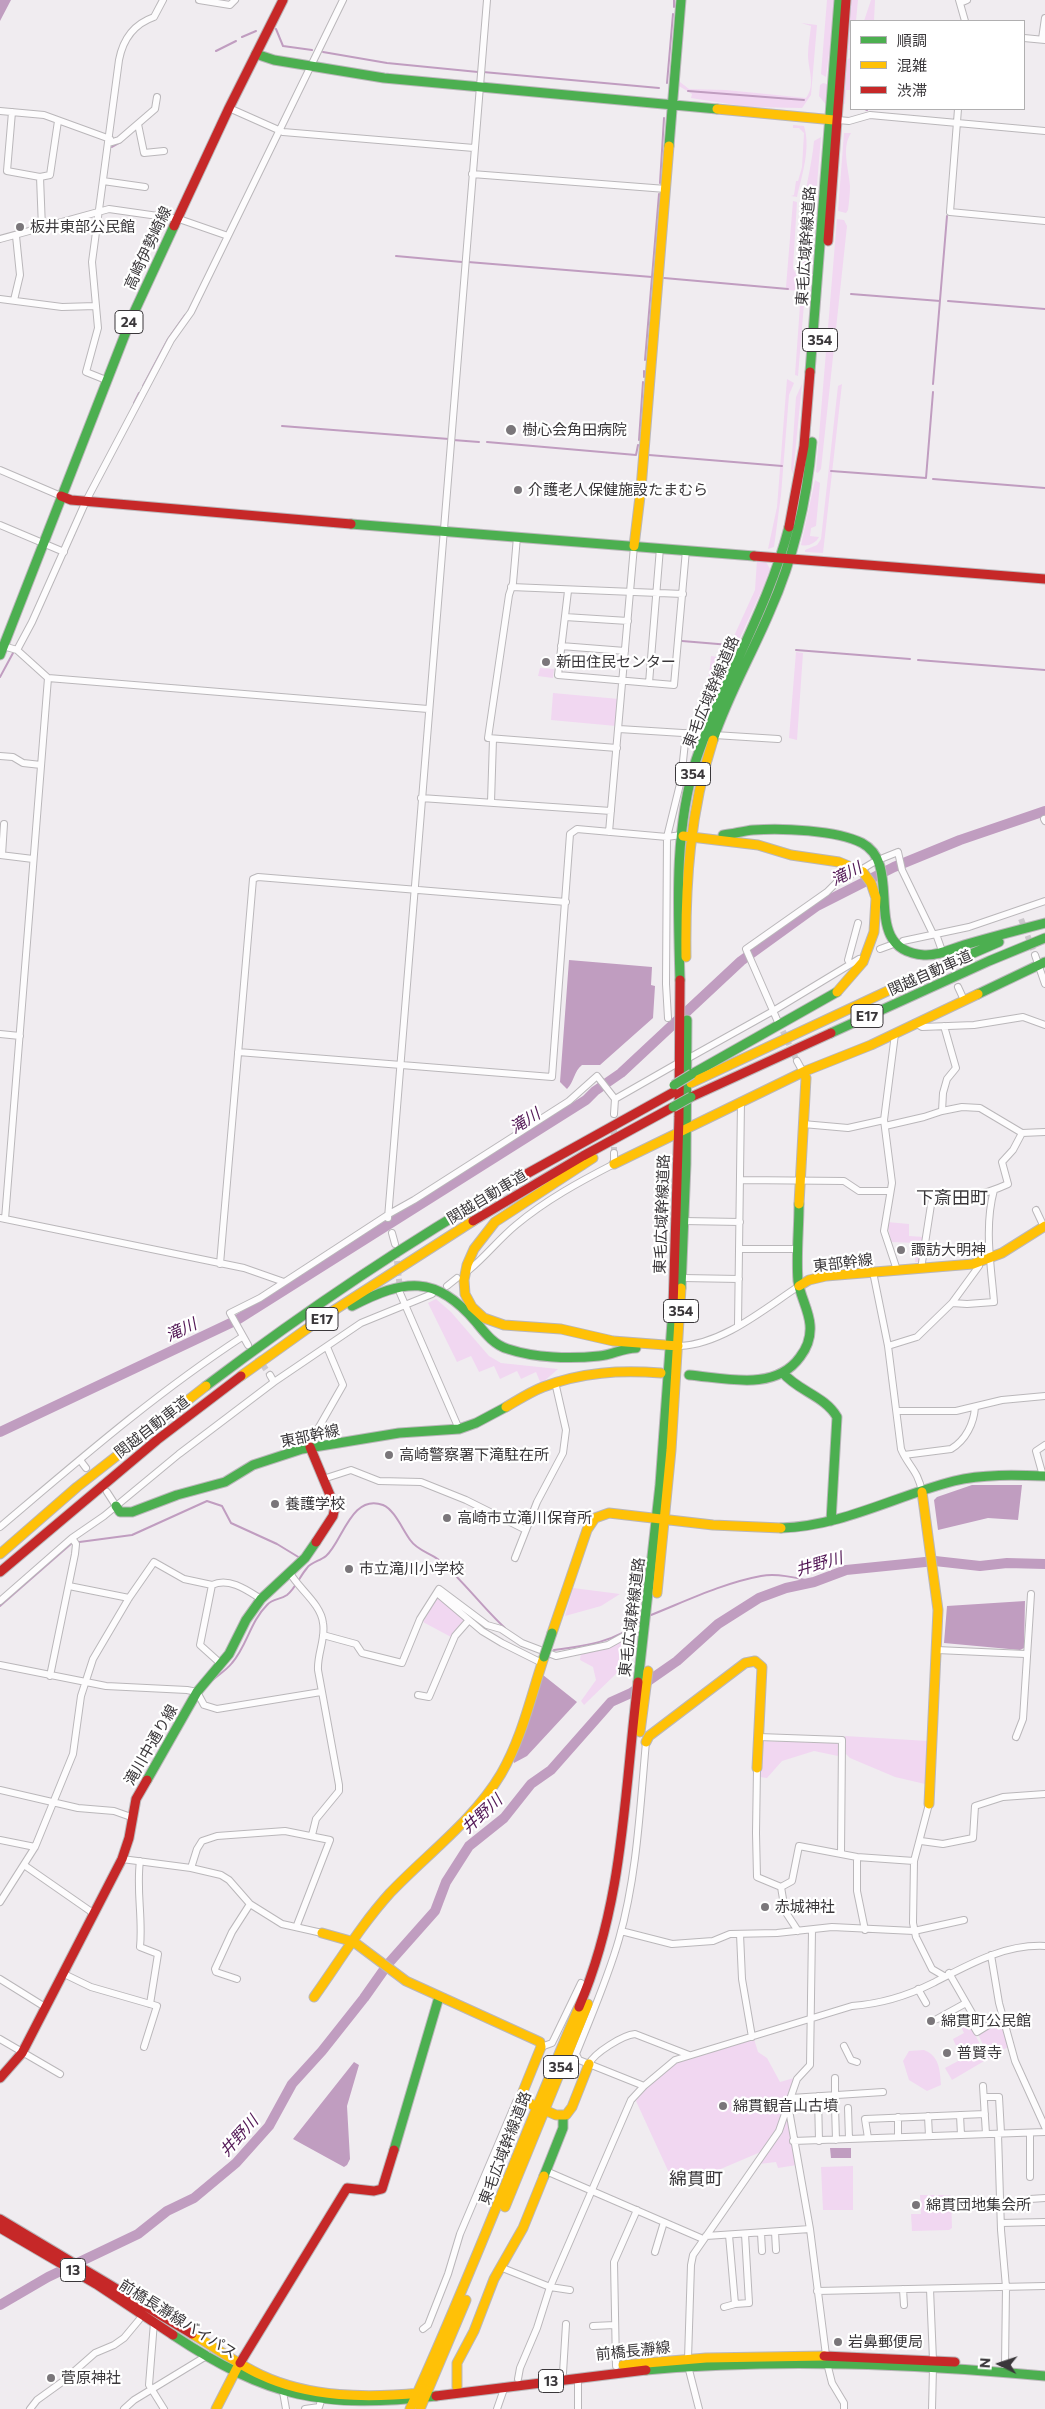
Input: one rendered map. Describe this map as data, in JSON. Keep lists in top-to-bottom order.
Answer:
{
  "streets": {
    "main road": [
      "東毛広域幹線道路",
      "高崎伊勢崎線",
      "24",
      "354",
      "関越自動車道",
      "E17",
      "東部幹線",
      "滝川中通り線",
      "13",
      "前橋長瀞線バイパス",
      "前橋長瀞線"
    ]
  },
  "crossings": [
    ["東毛広域幹線道路", "前橋長瀞線"],
    ["東部幹線", "滝川中通り線"],
    ["13", "前橋長瀞線バイパス"],
    ["前橋長瀞線バイパス", "前橋長瀞線"]
  ],
  "districts": ["下斎田町", "綿貫町"],
  "water": ["滝川", "井野川"],
  "places": [
    "板井東部公民館",
    "樹心会角田病院",
    "介護老人保健施設たまむら",
    "新田住民センター",
    "諏訪大明神",
    "高崎警察署下滝駐在所",
    "養護学校",
    "高崎市立滝川保育所",
    "市立滝川小学校",
    "赤城神社",
    "綿貫町公民館",
    "普賢寺",
    "綿貫観音山古墳",
    "綿貫団地集会所",
    "岩鼻郵便局",
    "菅原神社"
  ],
  "legend": ["順調", "混雑", "渋滞"],
  "north": "left"
}
